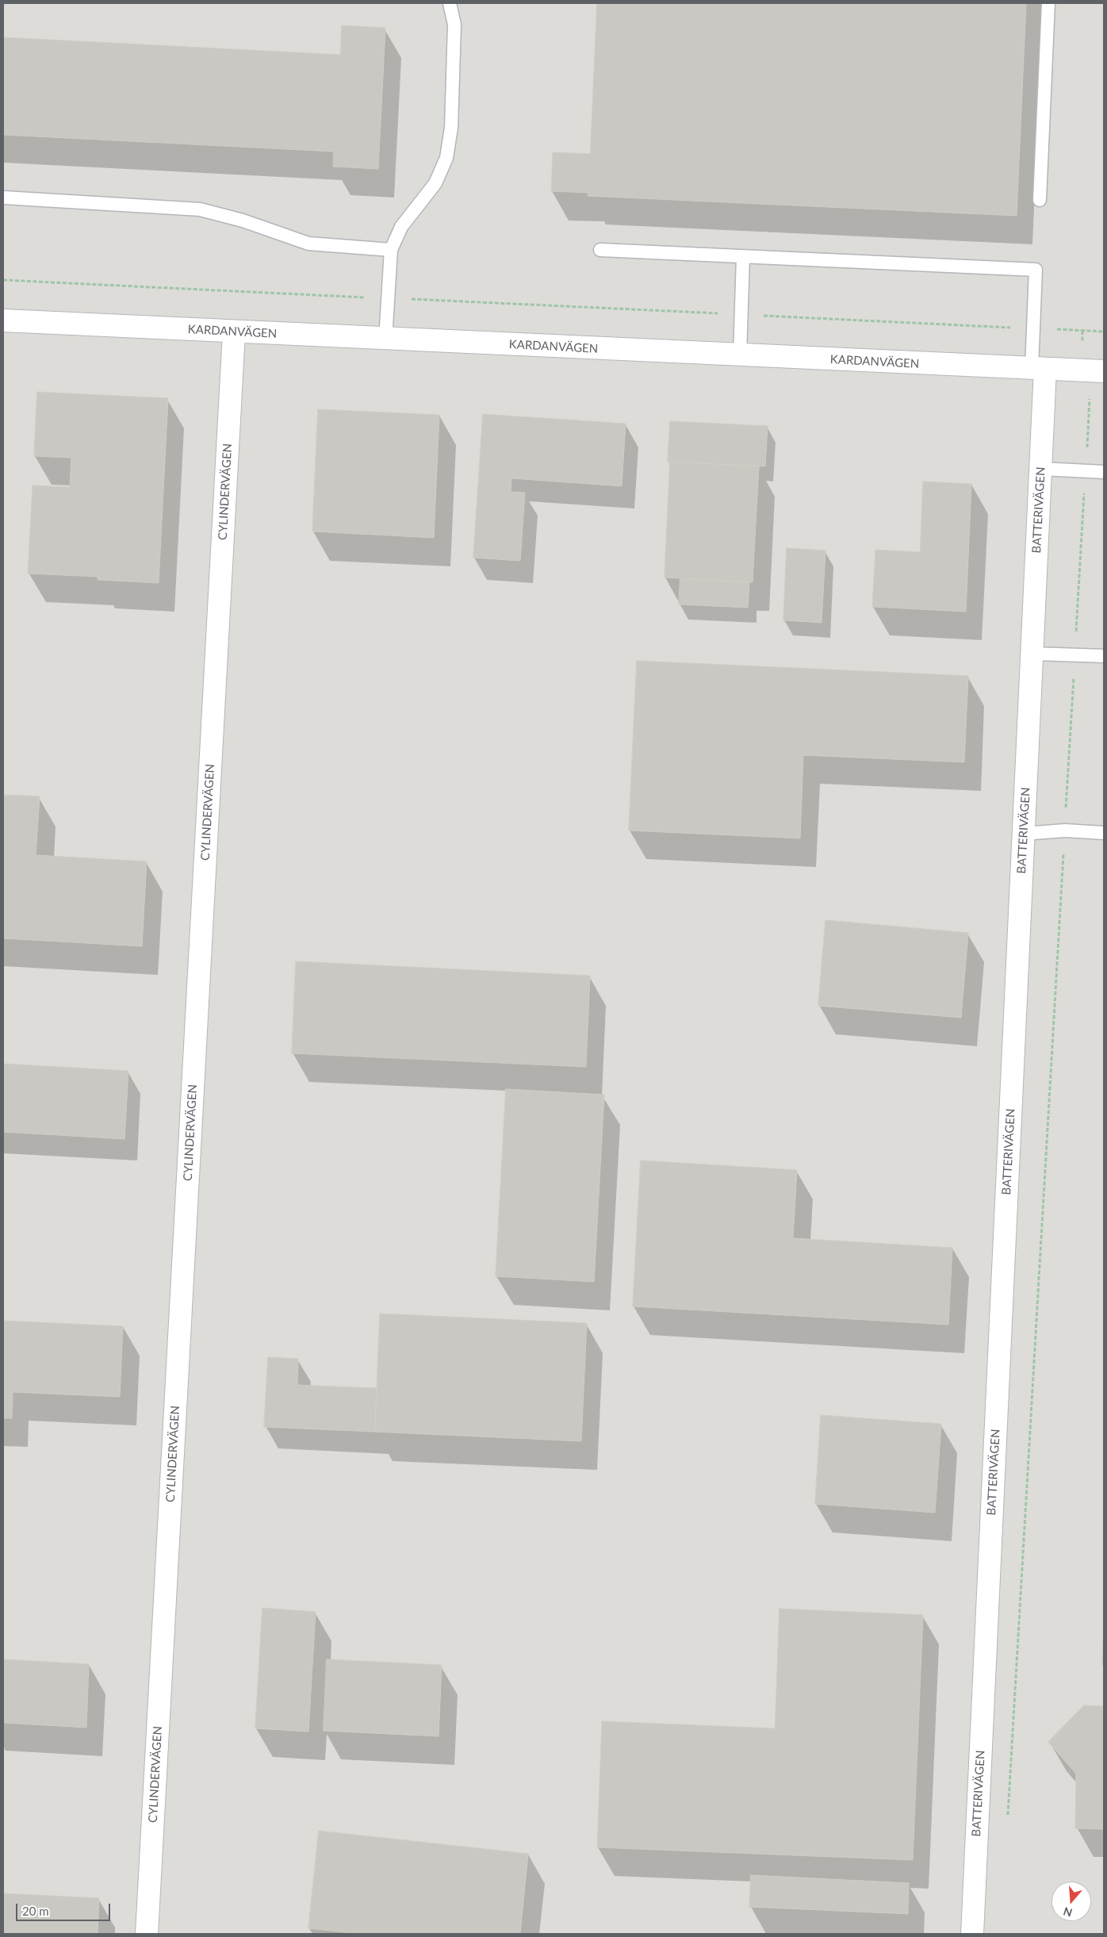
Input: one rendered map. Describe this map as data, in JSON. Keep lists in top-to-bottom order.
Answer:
{
  "streets": {
    "street": ["KARDANVÄGEN", "CYLINDERVÄGEN", "BATTERIVÄGEN"]
  },
  "crossings": [
    ["KARDANVÄGEN", "CYLINDERVÄGEN"],
    ["KARDANVÄGEN", "BATTERIVÄGEN"]
  ],
  "scale_bar": "20 m",
  "north": "bottom"
}
